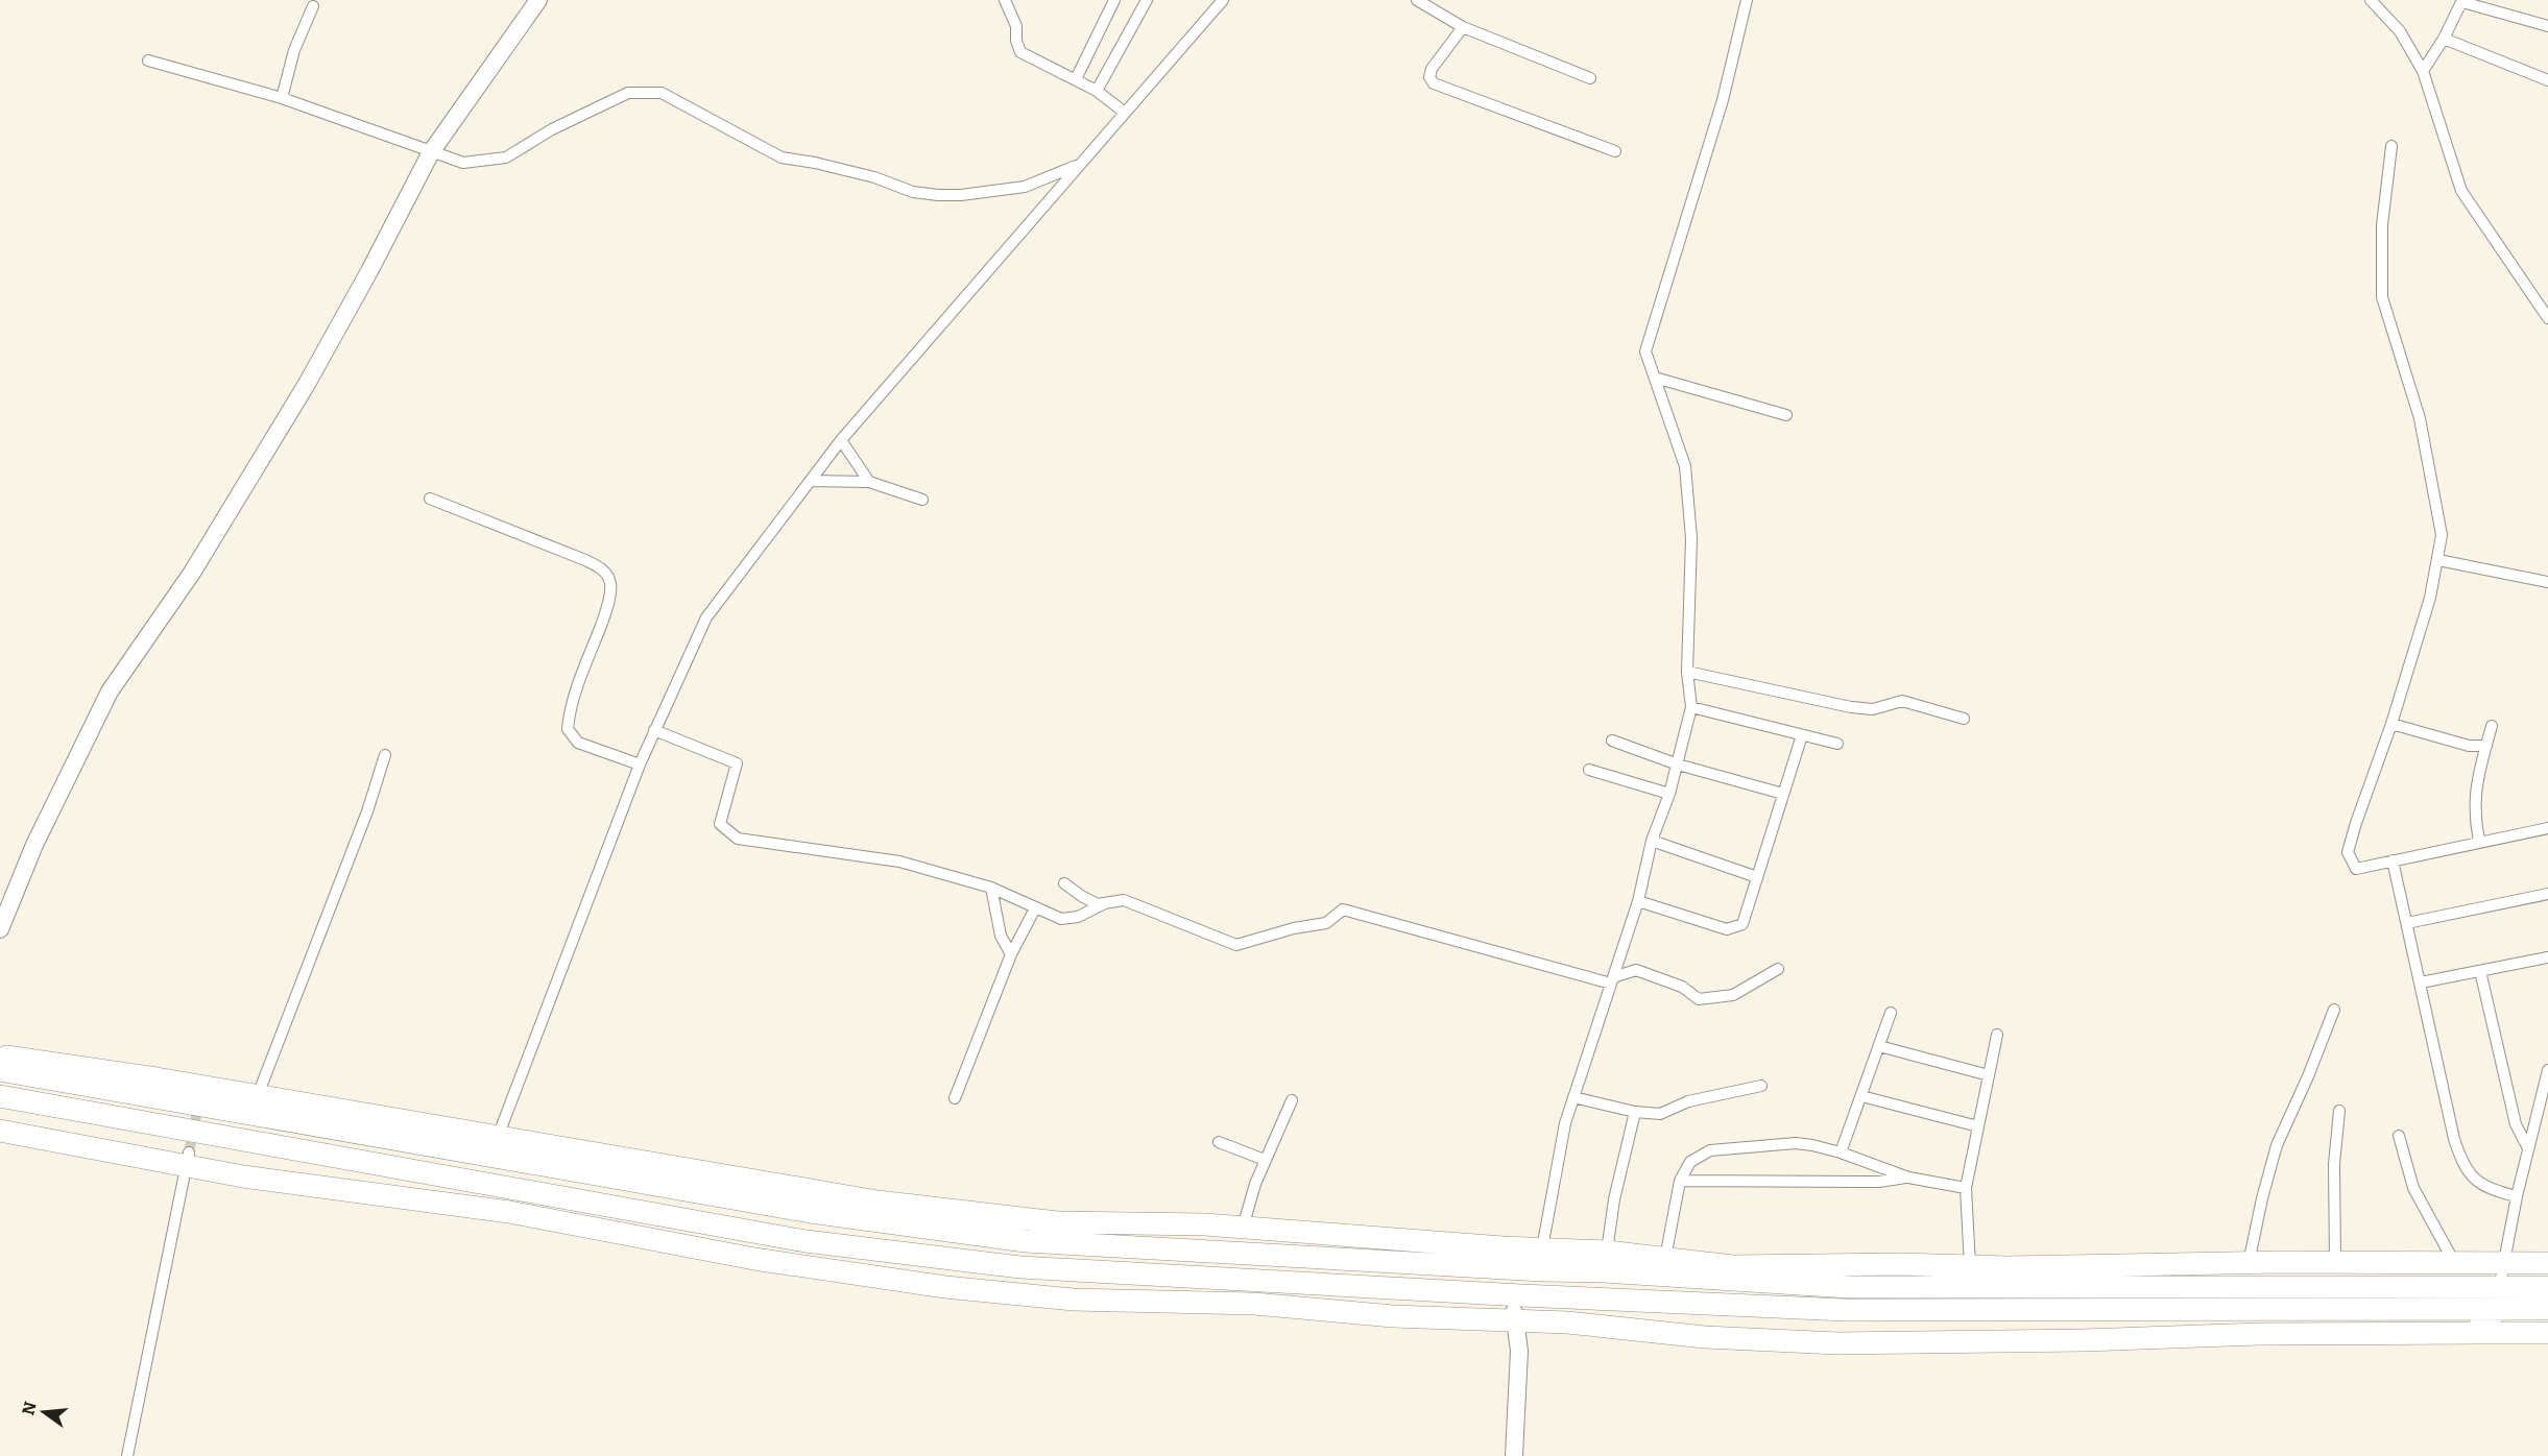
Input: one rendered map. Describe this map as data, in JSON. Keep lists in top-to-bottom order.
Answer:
{
  "north": "left"
}
